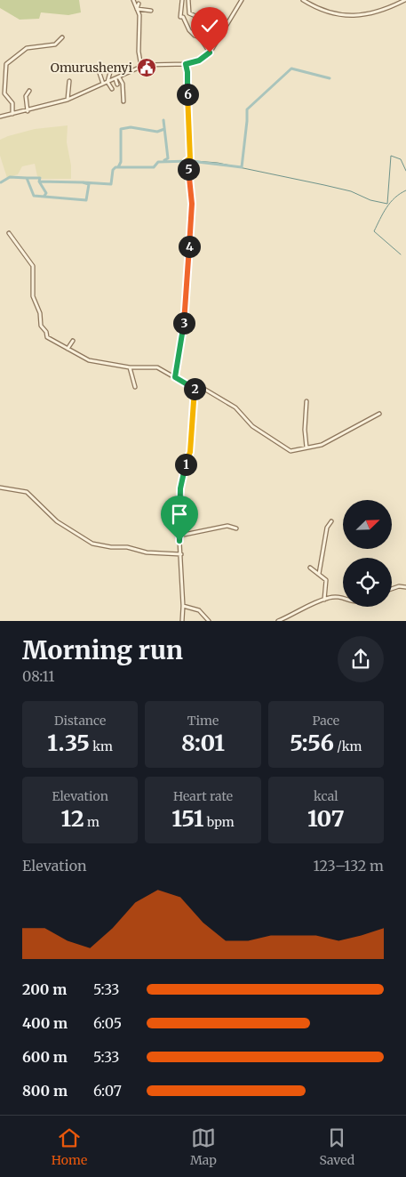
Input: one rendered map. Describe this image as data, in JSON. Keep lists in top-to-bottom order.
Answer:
{
  "places": {
    "public building": ["Omurushenyi"]
  },
  "north": "top right",
  "page": {
    "pins": [
      "6",
      "5",
      "4",
      "3",
      "2",
      "1"
    ],
    "heading": ["Morning run", "08:11"],
    "stats": [
      ["Distance", "1.35 km"],
      ["Time", "8:01"],
      ["Pace", "5:56 /km"],
      ["Elevation", "12 m"],
      ["Heart rate", "151 bpm"],
      ["kcal", "107"]
    ],
    "chart": ["Elevation", "123–132 m"],
    "list": [
      {
        "name": "200 m",
        "note": "5:33"
      },
      {
        "name": "400 m",
        "note": "6:05"
      },
      {
        "name": "600 m",
        "note": "5:33"
      },
      {
        "name": "800 m",
        "note": "6:07"
      }
    ],
    "tabs": ["Home", "Map", "Saved"]
  }
}
